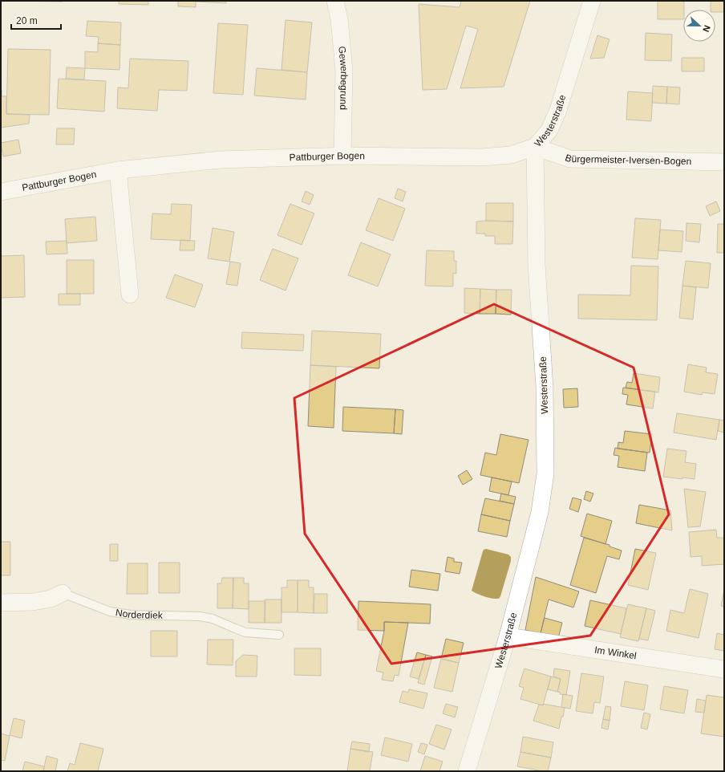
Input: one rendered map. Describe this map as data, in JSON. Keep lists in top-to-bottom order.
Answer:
{
  "streets": {
    "street": [
      "Gewerbegrund",
      "Westerstraße",
      "Pattburger Bogen",
      "Bürgermeister-Iversen-Bogen",
      "Norderdiek",
      "Im Winkel"
    ]
  },
  "crossings": [
    ["Gewerbegrund", "Pattburger Bogen"],
    ["Westerstraße", "Pattburger Bogen"],
    ["Westerstraße", "Bürgermeister-Iversen-Bogen"],
    ["Westerstraße", "Im Winkel"],
    ["Pattburger Bogen", "Bürgermeister-Iversen-Bogen"]
  ],
  "scale_bar": "20 m",
  "north": "right"
}
